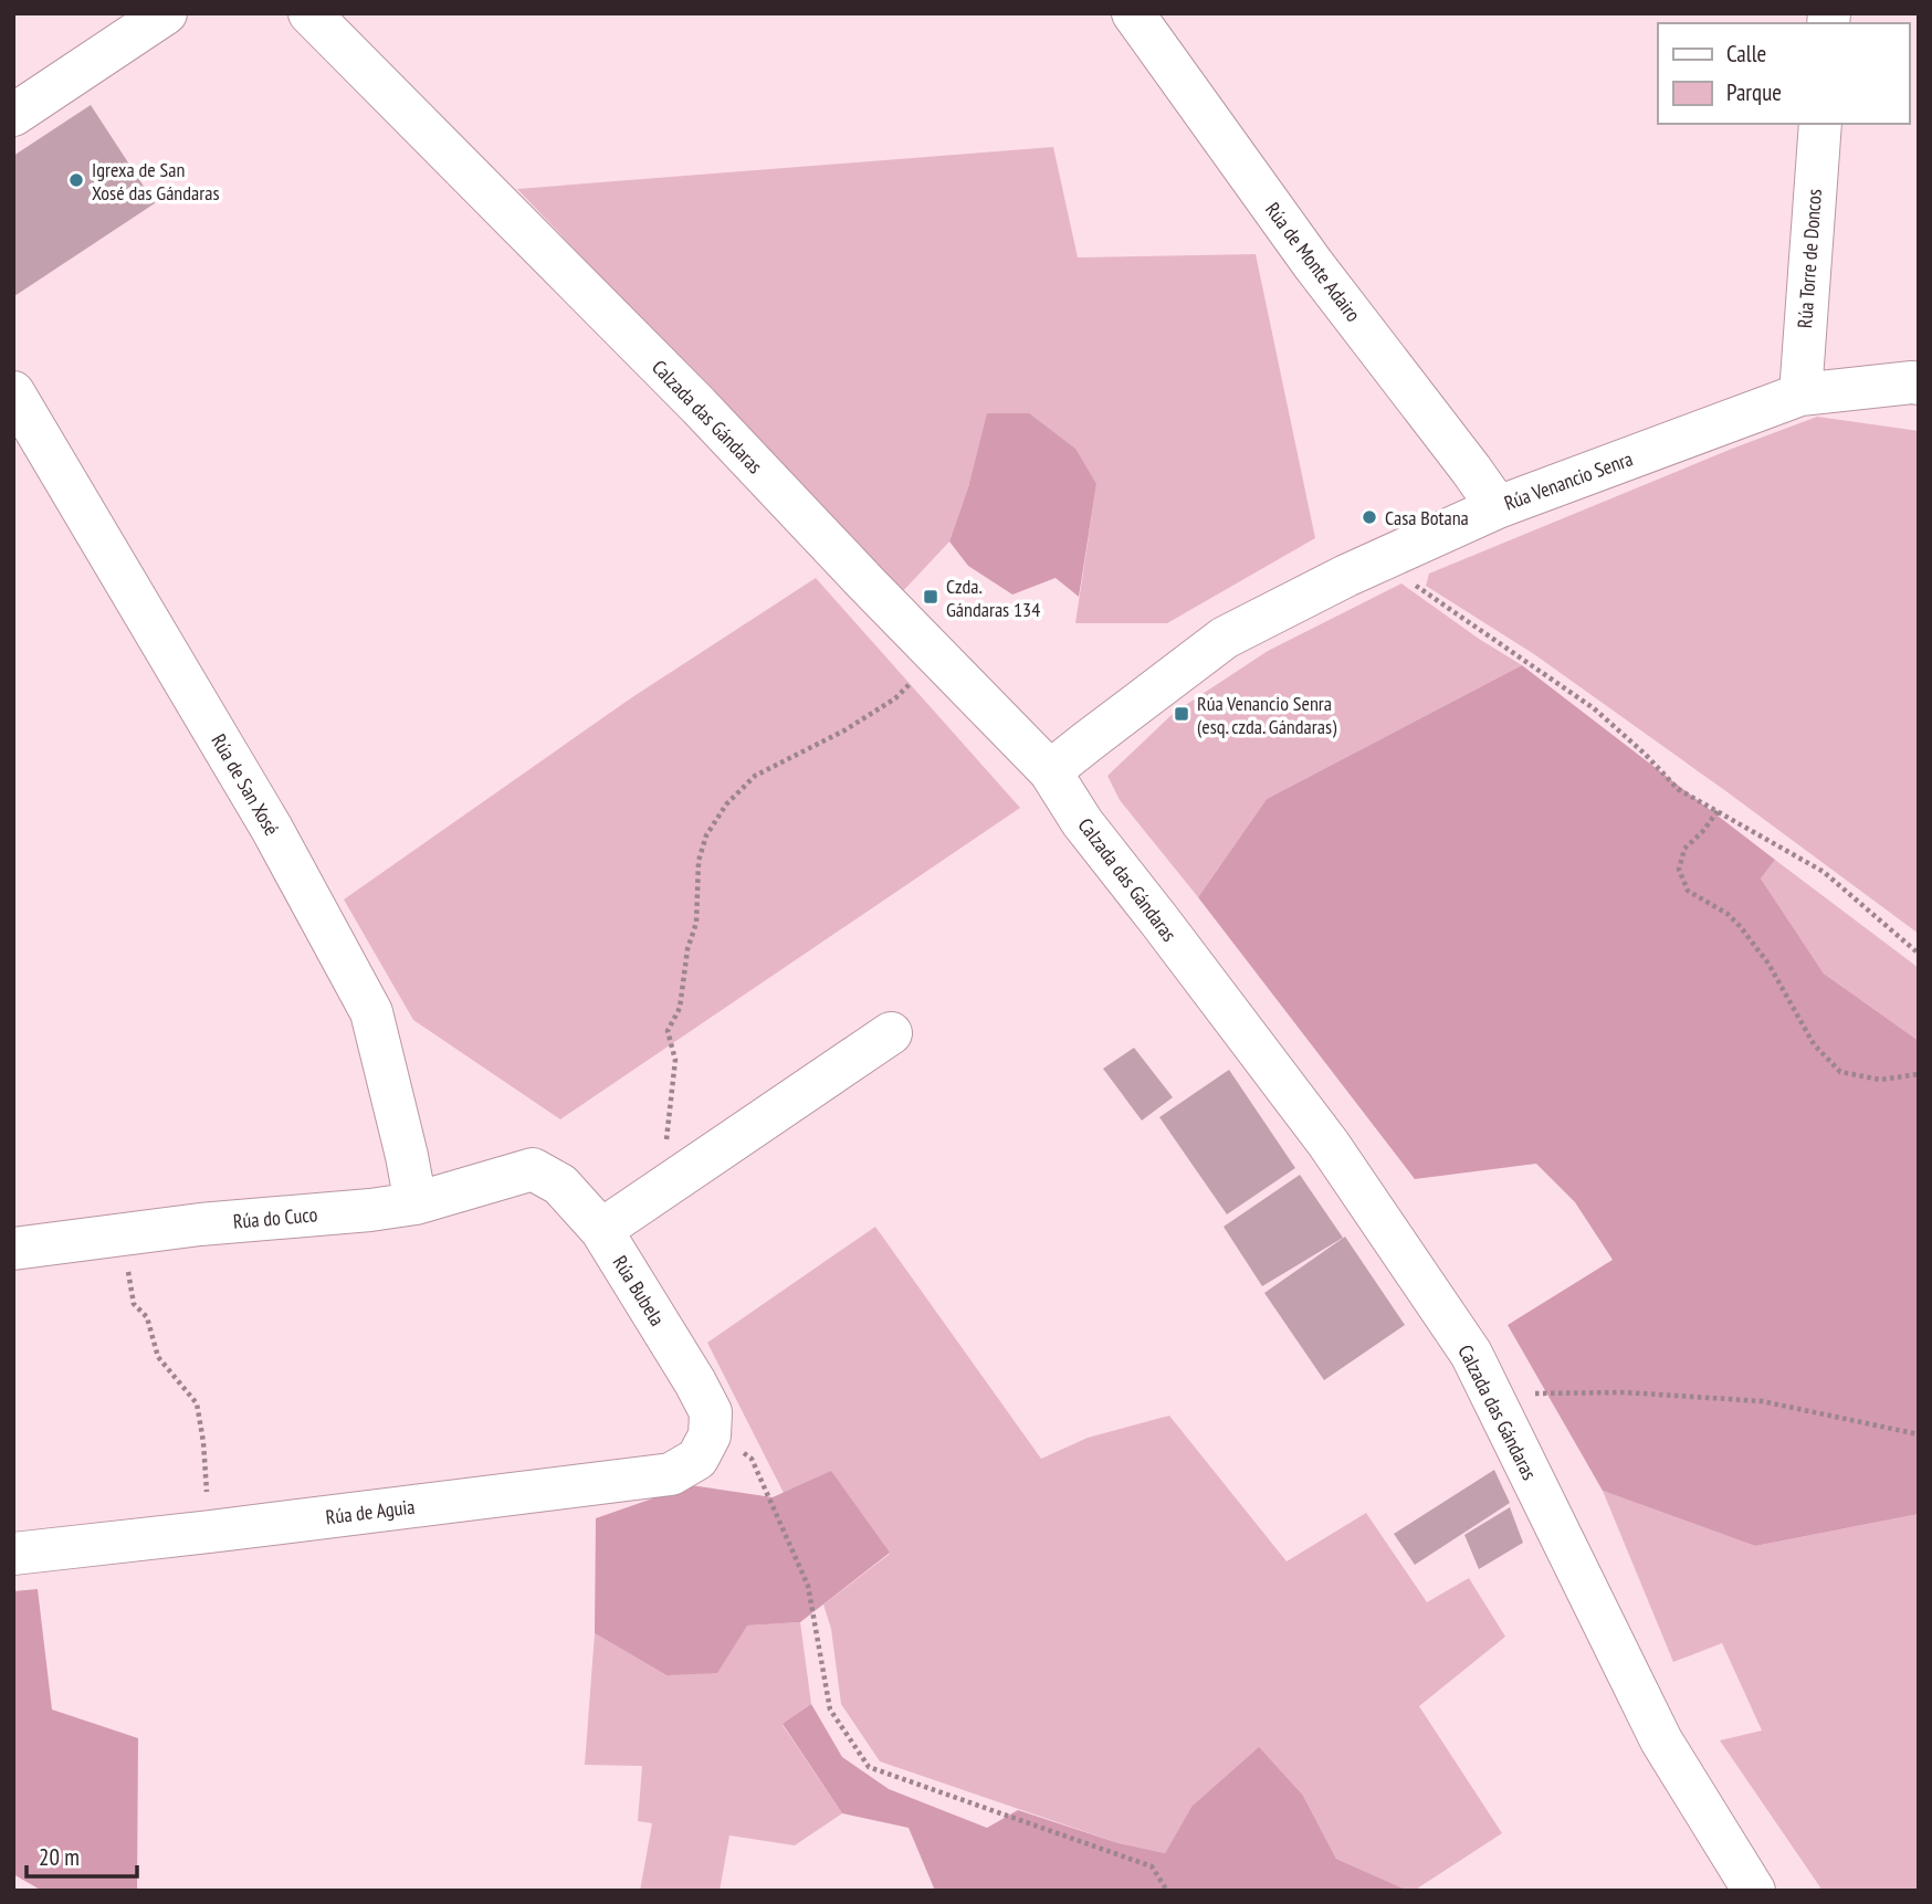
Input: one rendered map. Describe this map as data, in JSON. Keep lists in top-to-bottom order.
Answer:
{
  "streets": {
    "street": [
      "Rúa Torre de Doncos",
      "Rúa de Monte Adairo",
      "Calzada das Gándaras",
      "Rúa Venancio Senra",
      "Rúa de San Xosé",
      "Rúa do Cuco",
      "Rúa Bubela",
      "Rúa de Aguia"
    ]
  },
  "crossings": [
    ["Rúa Torre de Doncos", "Rúa Venancio Senra"],
    ["Rúa de Monte Adairo", "Rúa Venancio Senra"],
    ["Calzada das Gándaras", "Rúa Venancio Senra"],
    ["Rúa de San Xosé", "Rúa do Cuco"],
    ["Rúa do Cuco", "Rúa Bubela"],
    ["Rúa Bubela", "Rúa de Aguia"]
  ],
  "places": {
    "other": ["Igrexa de San Xosé das Gándaras", "Casa Botana"],
    "transit": ["Czda. Gándaras 134", "Rúa Venancio Senra (esq. czda. Gándaras)"]
  },
  "legend": ["Calle", "Parque"],
  "scale_bar": "20 m"
}
